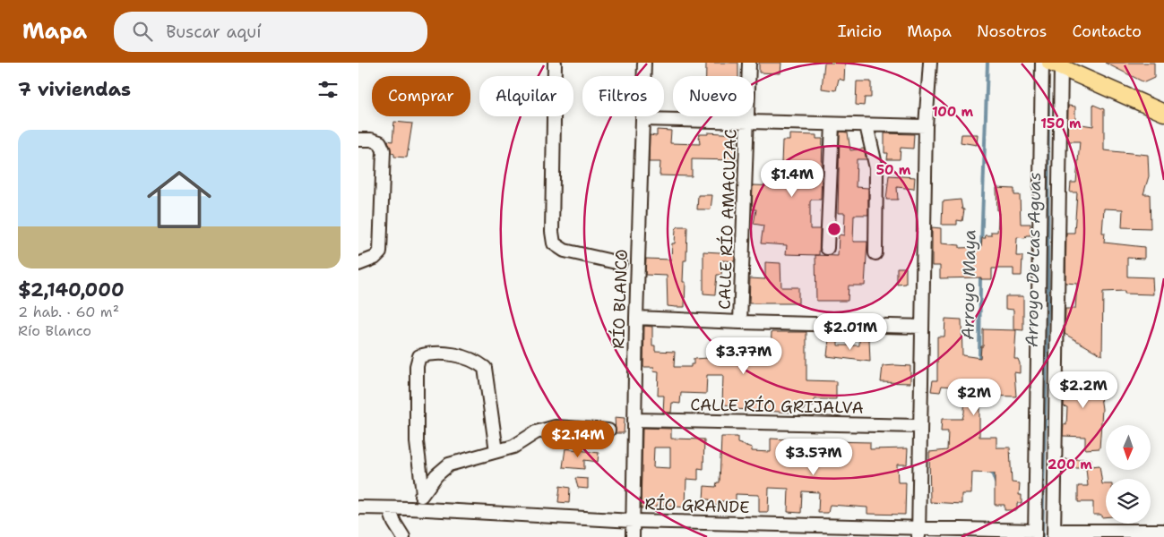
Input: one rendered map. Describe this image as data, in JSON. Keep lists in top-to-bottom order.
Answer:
{
  "streets": {
    "street": [
      "CALLE RÍO AMACUZAC",
      "RÍO BLANCO",
      "CALLE RÍO GRIJALVA",
      "RÍO GRANDE"
    ]
  },
  "crossings": [
    ["RÍO BLANCO", "CALLE RÍO GRIJALVA"],
    ["RÍO BLANCO", "RÍO GRANDE"]
  ],
  "water": ["Arroyo De Las Aguas", "Arroyo Maya"],
  "north": "bottom",
  "page": {
    "header": "Mapa",
    "search": "Buscar aquí",
    "nav": [
      "Inicio",
      "Mapa",
      "Nosotros",
      "Contacto"
    ],
    "heading": "7 viviendas",
    "chip": [
      "Comprar",
      "Alquilar",
      "Filtros",
      "Nuevo"
    ],
    "list": [
      {
        "name": "$2,140,000",
        "note": "2 hab. · 60 m² · Río Blanco"
      }
    ],
    "price": [
      "$1.4M",
      "$2.01M",
      "$3.77M",
      "$2.2M",
      "$2M",
      "$2.14M",
      "$3.57M"
    ]
  },
  "rings": [
    "100 m",
    "150 m",
    "50 m",
    "200 m"
  ]
}
